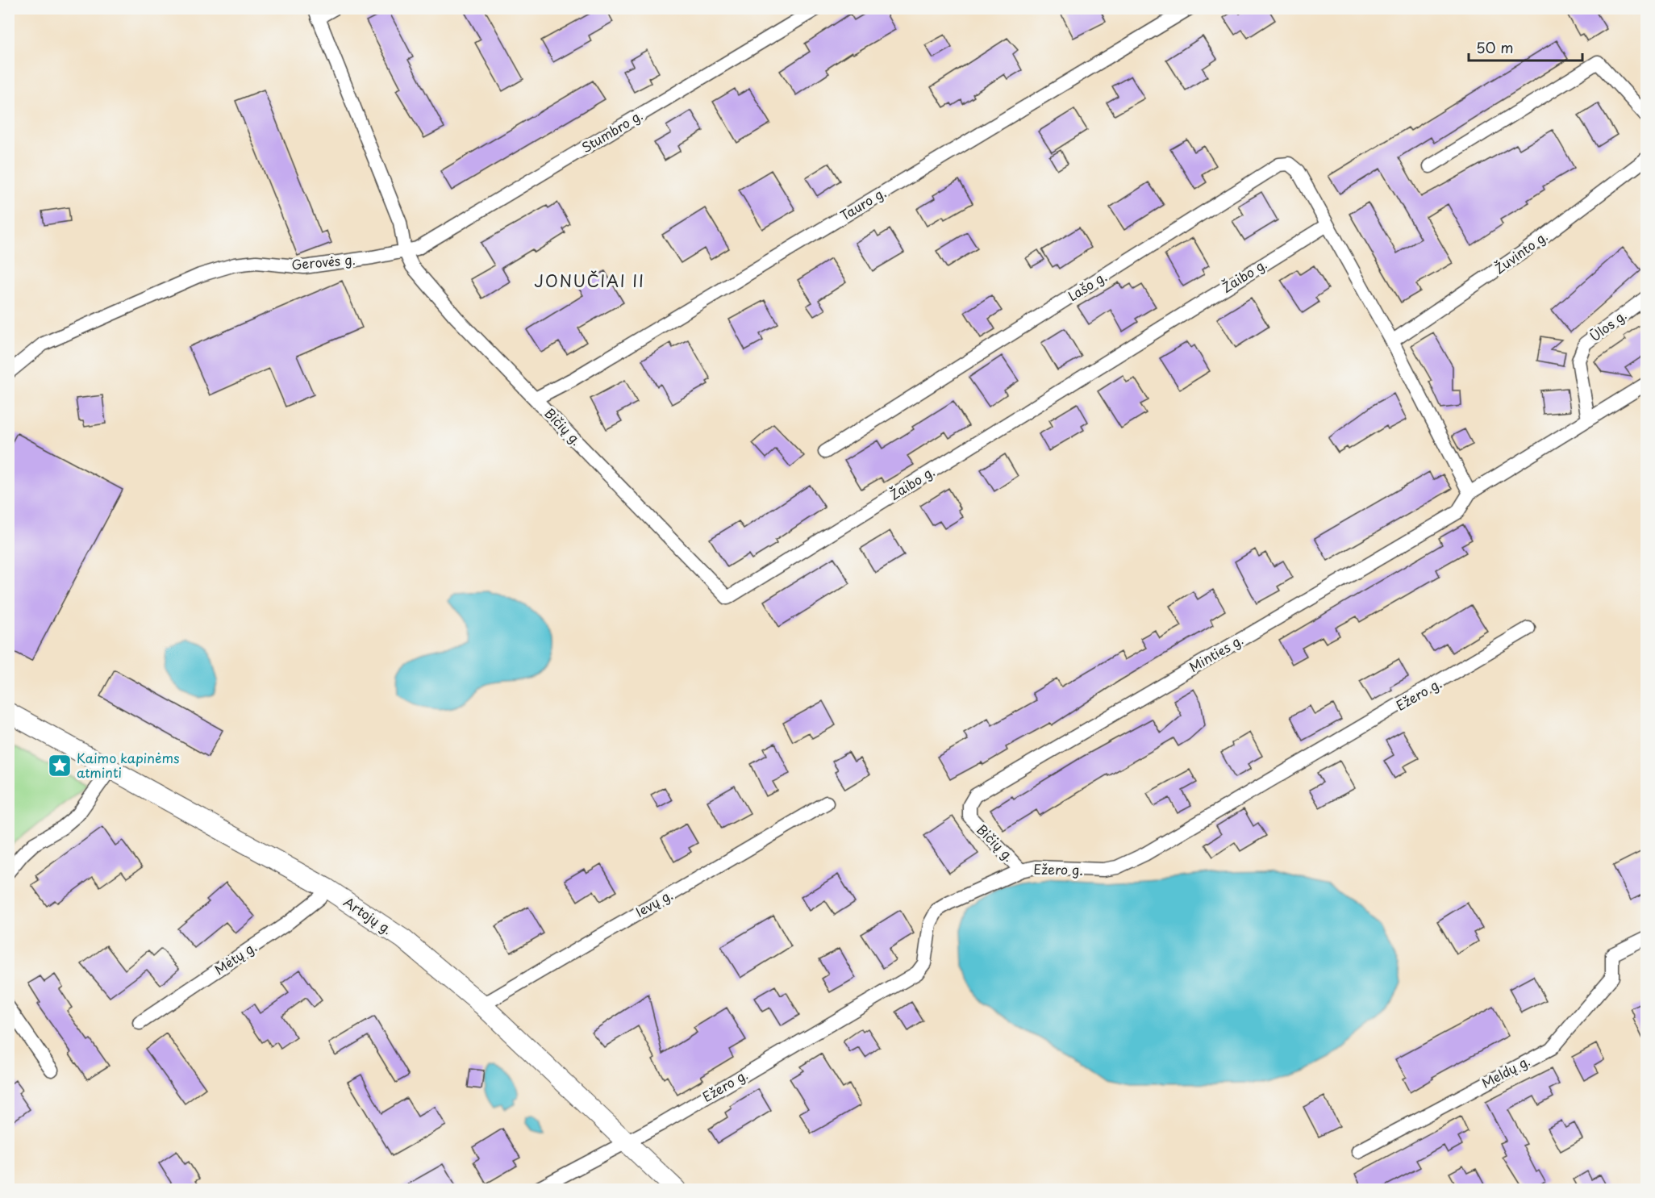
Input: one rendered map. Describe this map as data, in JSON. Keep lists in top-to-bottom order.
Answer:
{
  "streets": {
    "main road": ["Artojų g."],
    "street": [
      "Stumbro g.",
      "Tauro g.",
      "Žuvinto g.",
      "Gerovės g.",
      "Žaibo g.",
      "Lašo g.",
      "Ūlos g.",
      "Bičių g.",
      "Minties g.",
      "Ežero g.",
      "Ievų g.",
      "Mėtų g.",
      "Meldų g."
    ]
  },
  "crossings": [
    ["Stumbro g.", "Gerovės g."],
    ["Stumbro g.", "Bičių g."],
    ["Tauro g.", "Bičių g."],
    ["Gerovės g.", "Bičių g."],
    ["Žaibo g.", "Lašo g."],
    ["Žaibo g.", "Bičių g."],
    ["Bičių g.", "Minties g."],
    ["Bičių g.", "Ežero g."],
    ["Ežero g.", "Artojų g."],
    ["Ievų g.", "Artojų g."],
    ["Artojų g.", "Mėtų g."]
  ],
  "districts": ["JONUČIAI II"],
  "places": {
    "place": ["Kaimo kapinėms atminti"]
  },
  "scale_bar": "50 m"
}
